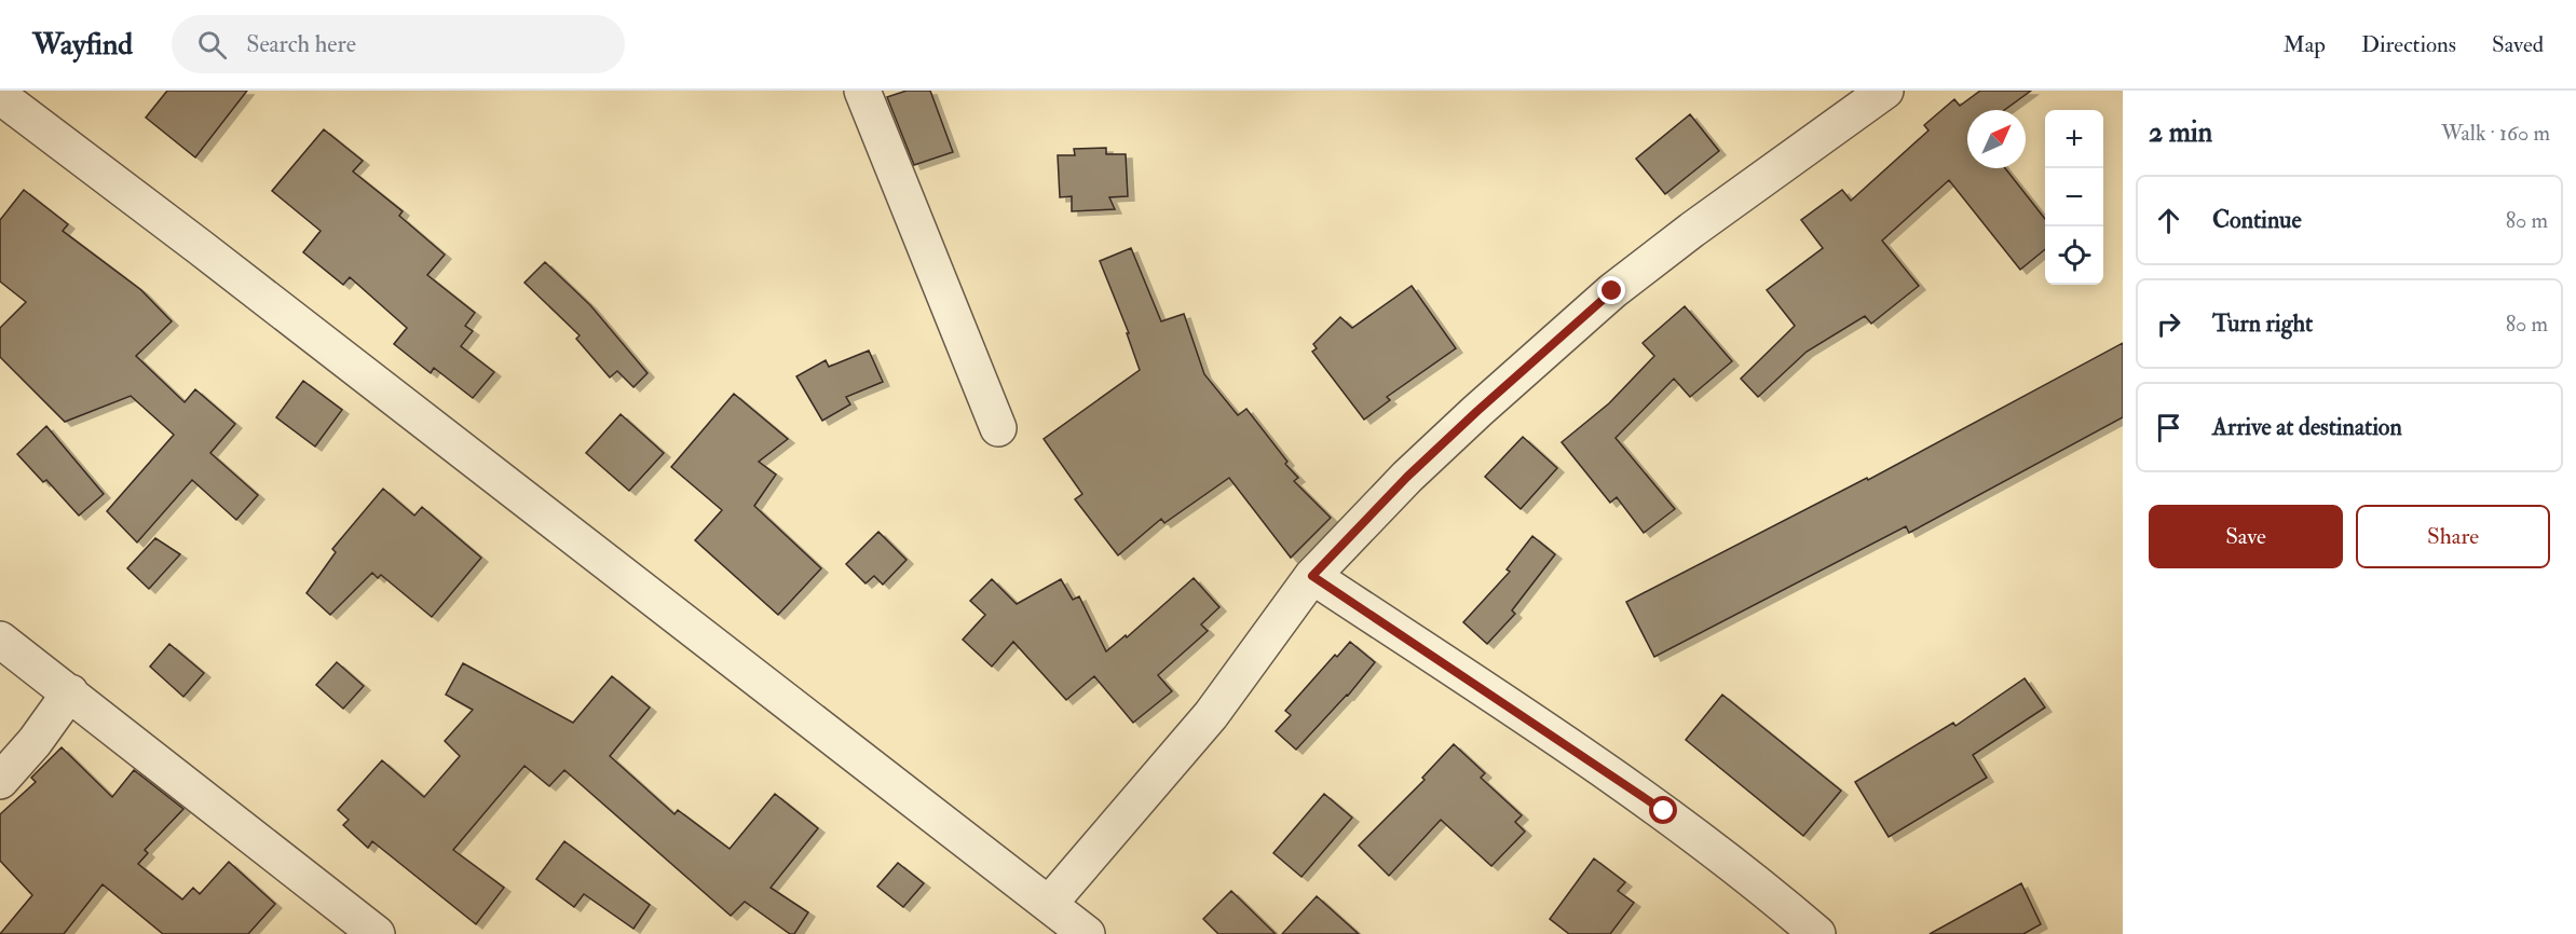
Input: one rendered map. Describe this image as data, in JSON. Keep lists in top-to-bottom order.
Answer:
{
  "north": "top right",
  "page": {
    "header": "Wayfind",
    "search": "Search here",
    "nav": ["Map", "Directions", "Saved"],
    "heading": ["2 min", "Walk · 160 m"],
    "map_buttons": ["+", "−"],
    "list": [
      ["Continue", "80 m"],
      ["Turn right", "80 m"],
      "Arrive at destination"
    ],
    "buttons": ["Save", "Share"]
  }
}
